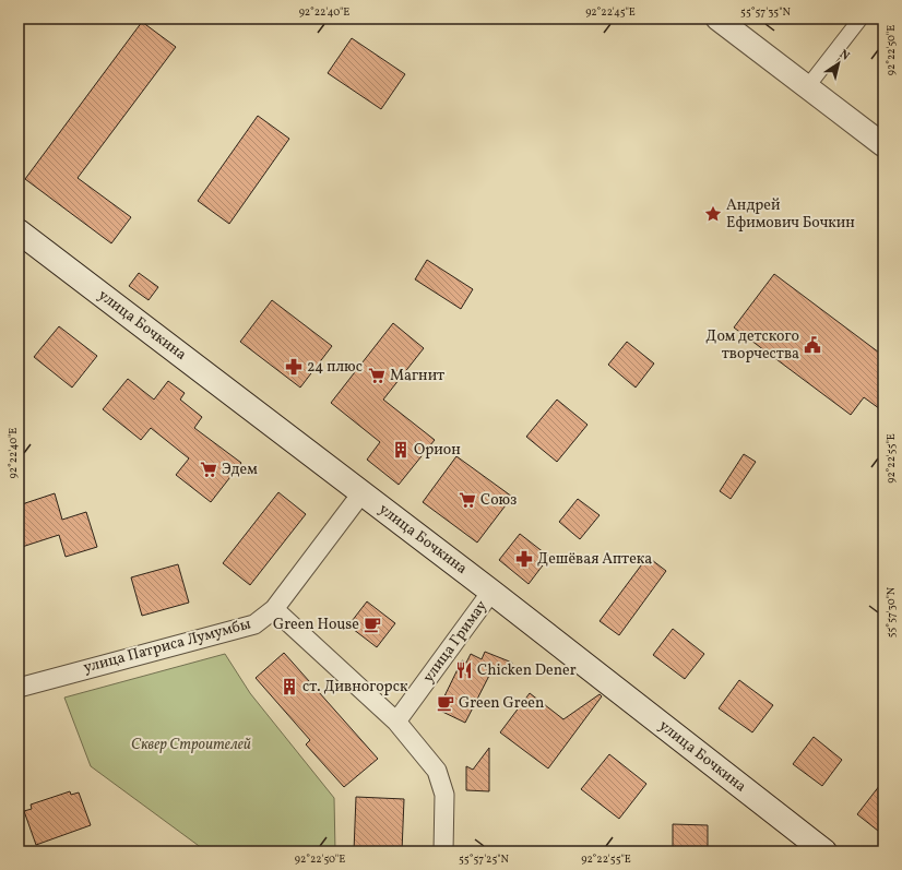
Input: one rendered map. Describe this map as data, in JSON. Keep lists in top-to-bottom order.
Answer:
{
  "streets": {
    "main road": ["улица Бочкина"],
    "street": ["улица Гримау", "улица Патриса Лумумбы"]
  },
  "crossings": [
    ["улица Бочкина", "улица Гримау"],
    ["улица Бочкина", "улица Патриса Лумумбы"]
  ],
  "parks": ["Сквер Строителей"],
  "places": {
    "place": ["Андрей Ефимович Бочкин"],
    "public building": ["Дом детского творчества"],
    "pharmacy": ["24 плюс", "Дешёвая Аптека"],
    "supermarket": ["Магнит", "Эдем", "Союз"],
    "building": ["Орион", "ст. Дивногорск"],
    "cafe": ["Green House", "Green Green"],
    "restaurant": ["Chicken Dener"]
  },
  "north": "top right",
  "coordinates": [
    "92°22'40\"E",
    "92°22'45\"E",
    "55°57'35\"N",
    "92°22'50\"E",
    "92°22'55\"E",
    "55°57'30\"N",
    "55°57'25\"N"
  ]
}
